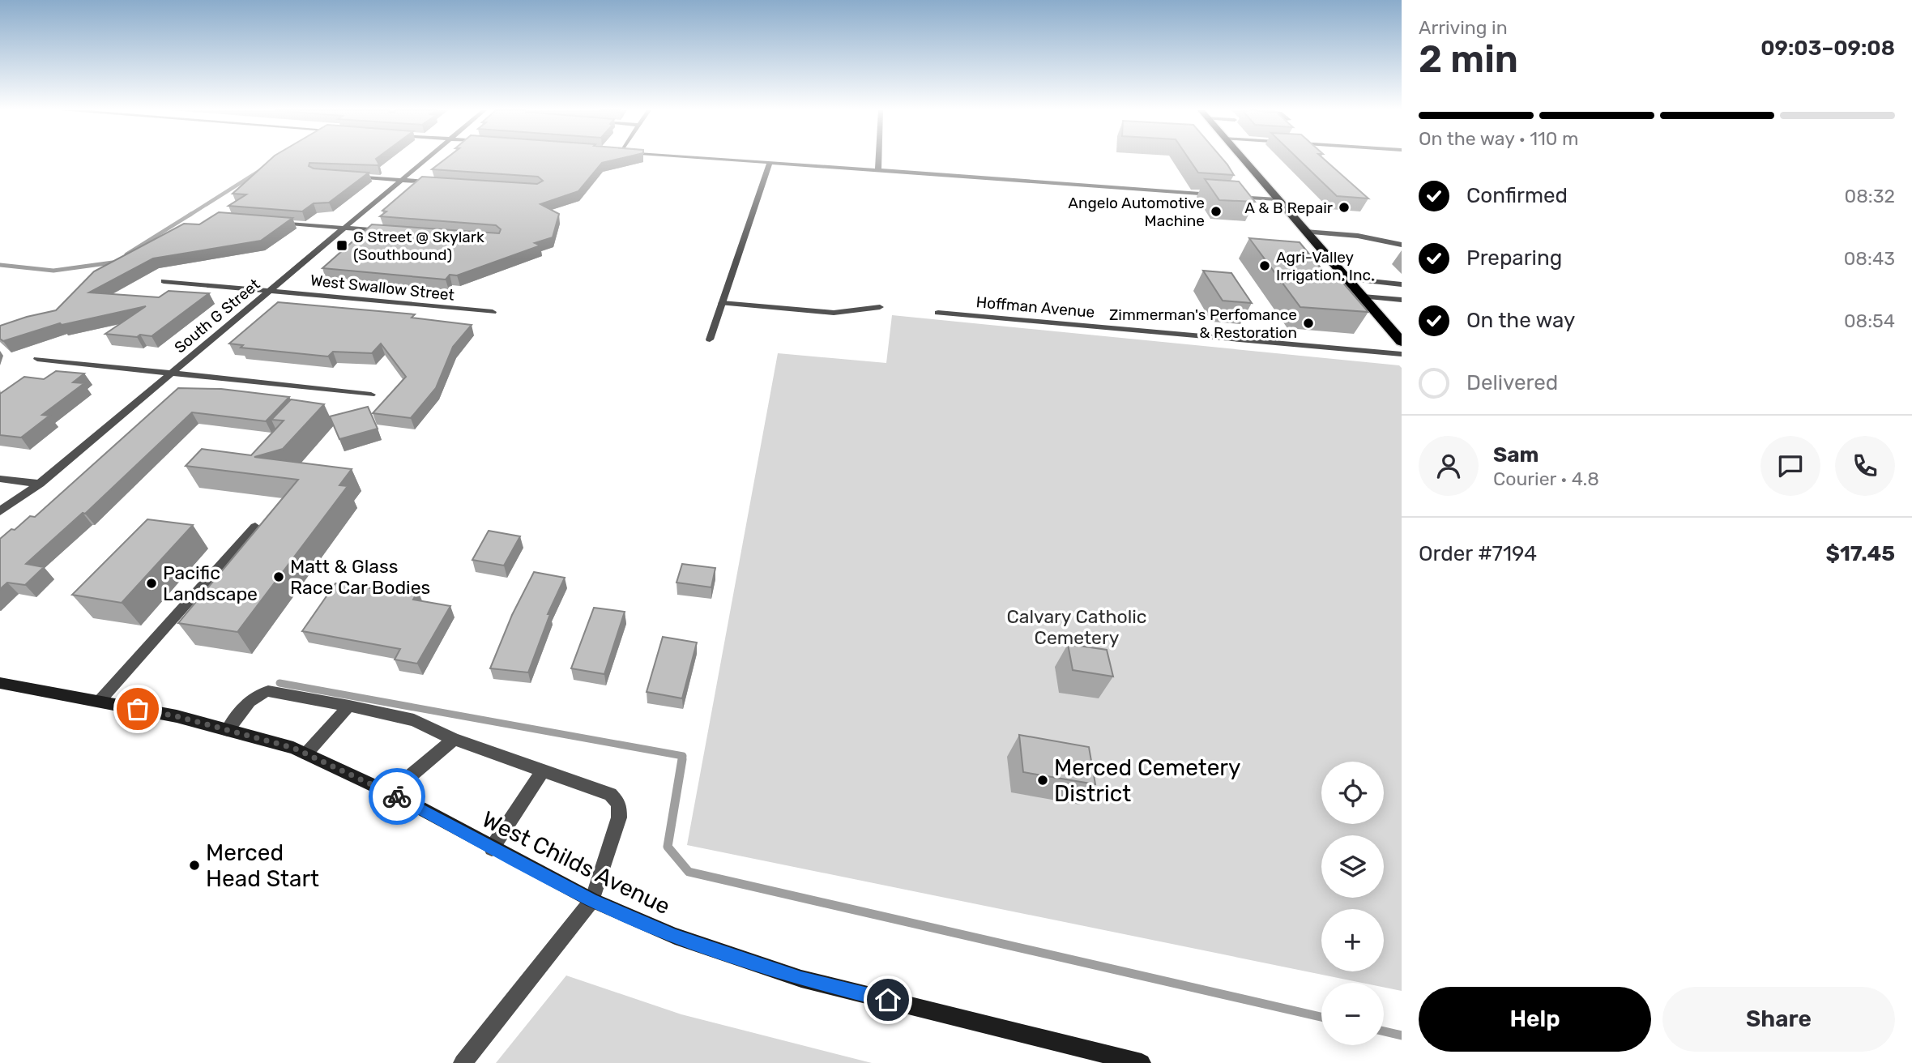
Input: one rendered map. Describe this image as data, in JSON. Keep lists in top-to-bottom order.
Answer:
{
  "streets": {
    "main road": ["West Childs Avenue"],
    "street": ["West Swallow Street", "Hoffman Avenue", "South G Street"]
  },
  "crossings": [
    ["West Swallow Street", "South G Street"]
  ],
  "parks": ["Calvary Catholic Cemetery"],
  "places": {
    "other": [
      "A & B Repair",
      "Angelo Automotive Machine",
      "Agri-Valley Irrigation, Inc.",
      "Zimmerman's Perfomance & Restoration",
      "Matt & Glass Race Car Bodies",
      "Pacific Landscape",
      "Merced Cemetery District",
      "Merced Head Start"
    ],
    "transit": ["G Street @ Skylark (Southbound)"]
  },
  "page": {
    "heading": ["2 min", "Arriving in", "09:03–09:08"],
    "panel": [
      "Sam",
      "Courier · 4.8",
      "Order #7194",
      "$17.45"
    ],
    "bar": "On the way · 110 m",
    "list": [
      ["Confirmed", "08:32"],
      ["Preparing", "08:43"],
      ["On the way", "08:54"],
      "Delivered"
    ],
    "map_buttons": ["+", "−"],
    "buttons": ["Help", "Share"]
  }
}
